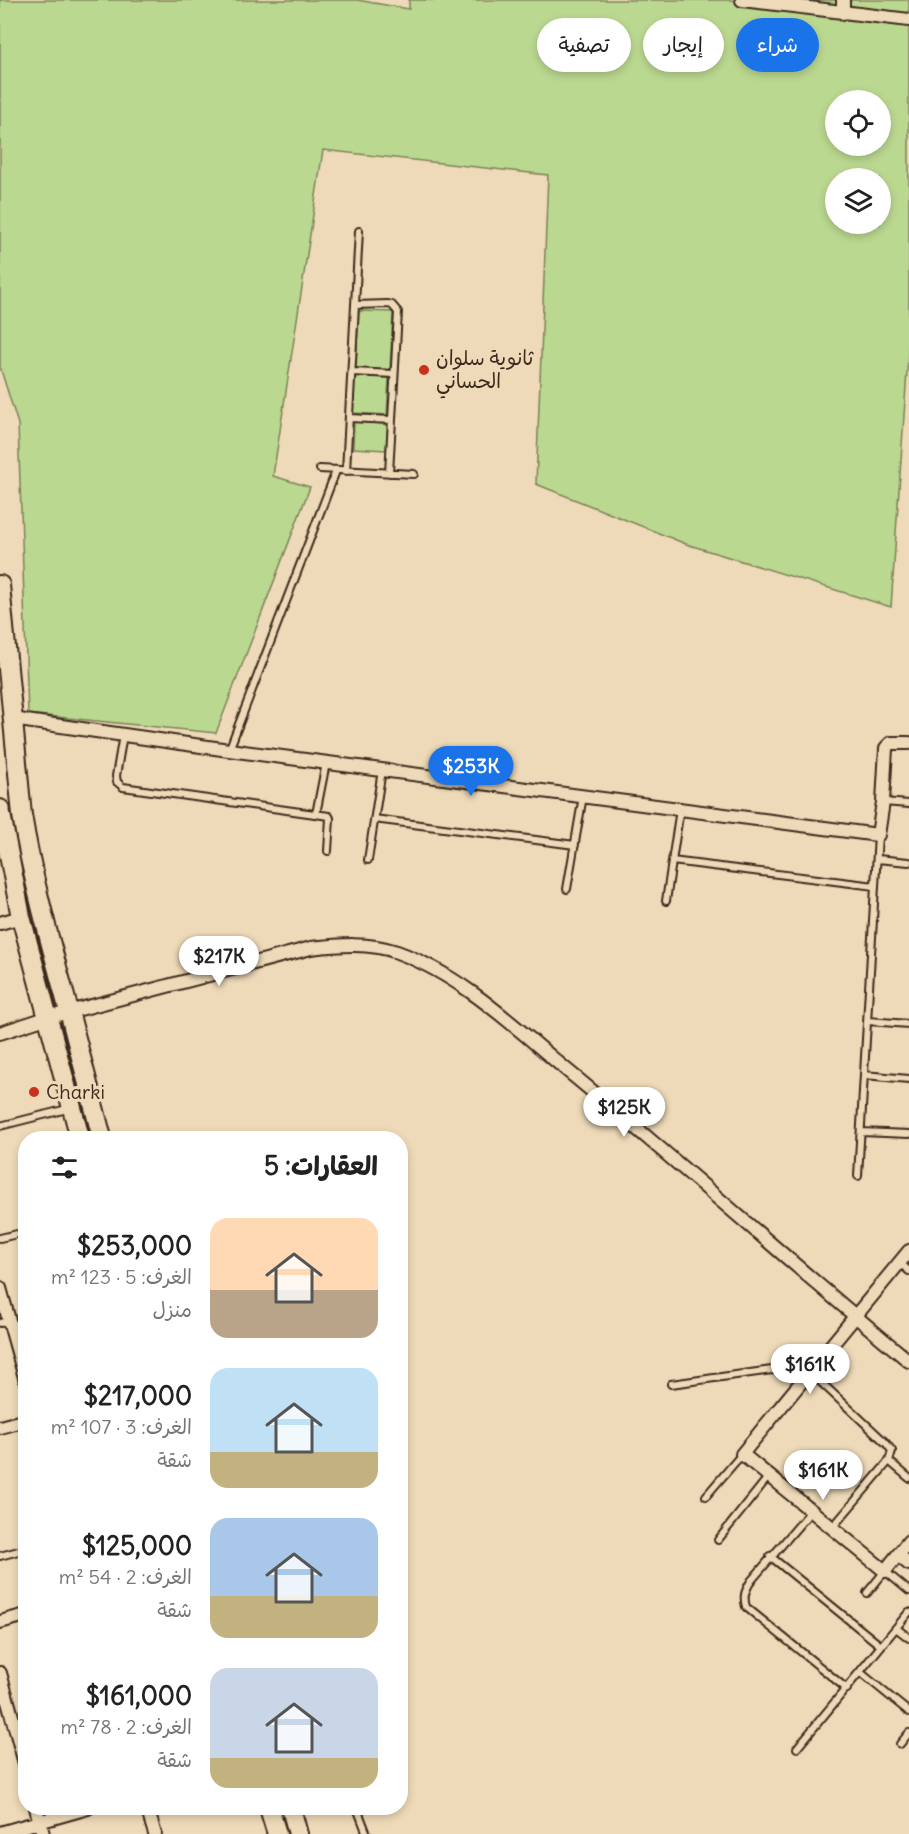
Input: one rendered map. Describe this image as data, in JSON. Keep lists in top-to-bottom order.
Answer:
{
  "places": ["ثانوية سلوان الحساني", "Charki"],
  "page": {
    "chip": ["شراء", "إيجار", "تصفية"],
    "price": [
      "$253K",
      "$217K",
      "$125K",
      "$161K",
      "$161K"
    ],
    "heading": "العقارات: 5",
    "list": [
      {
        "name": "$253,000",
        "note": "الغرف: 5 · 123 m² · منزل"
      },
      {
        "name": "$217,000",
        "note": "الغرف: 3 · 107 m² · شقة"
      },
      {
        "name": "$125,000",
        "note": "الغرف: 2 · 54 m² · شقة"
      },
      {
        "name": "$161,000",
        "note": "الغرف: 2 · 78 m² · شقة"
      }
    ]
  }
}
